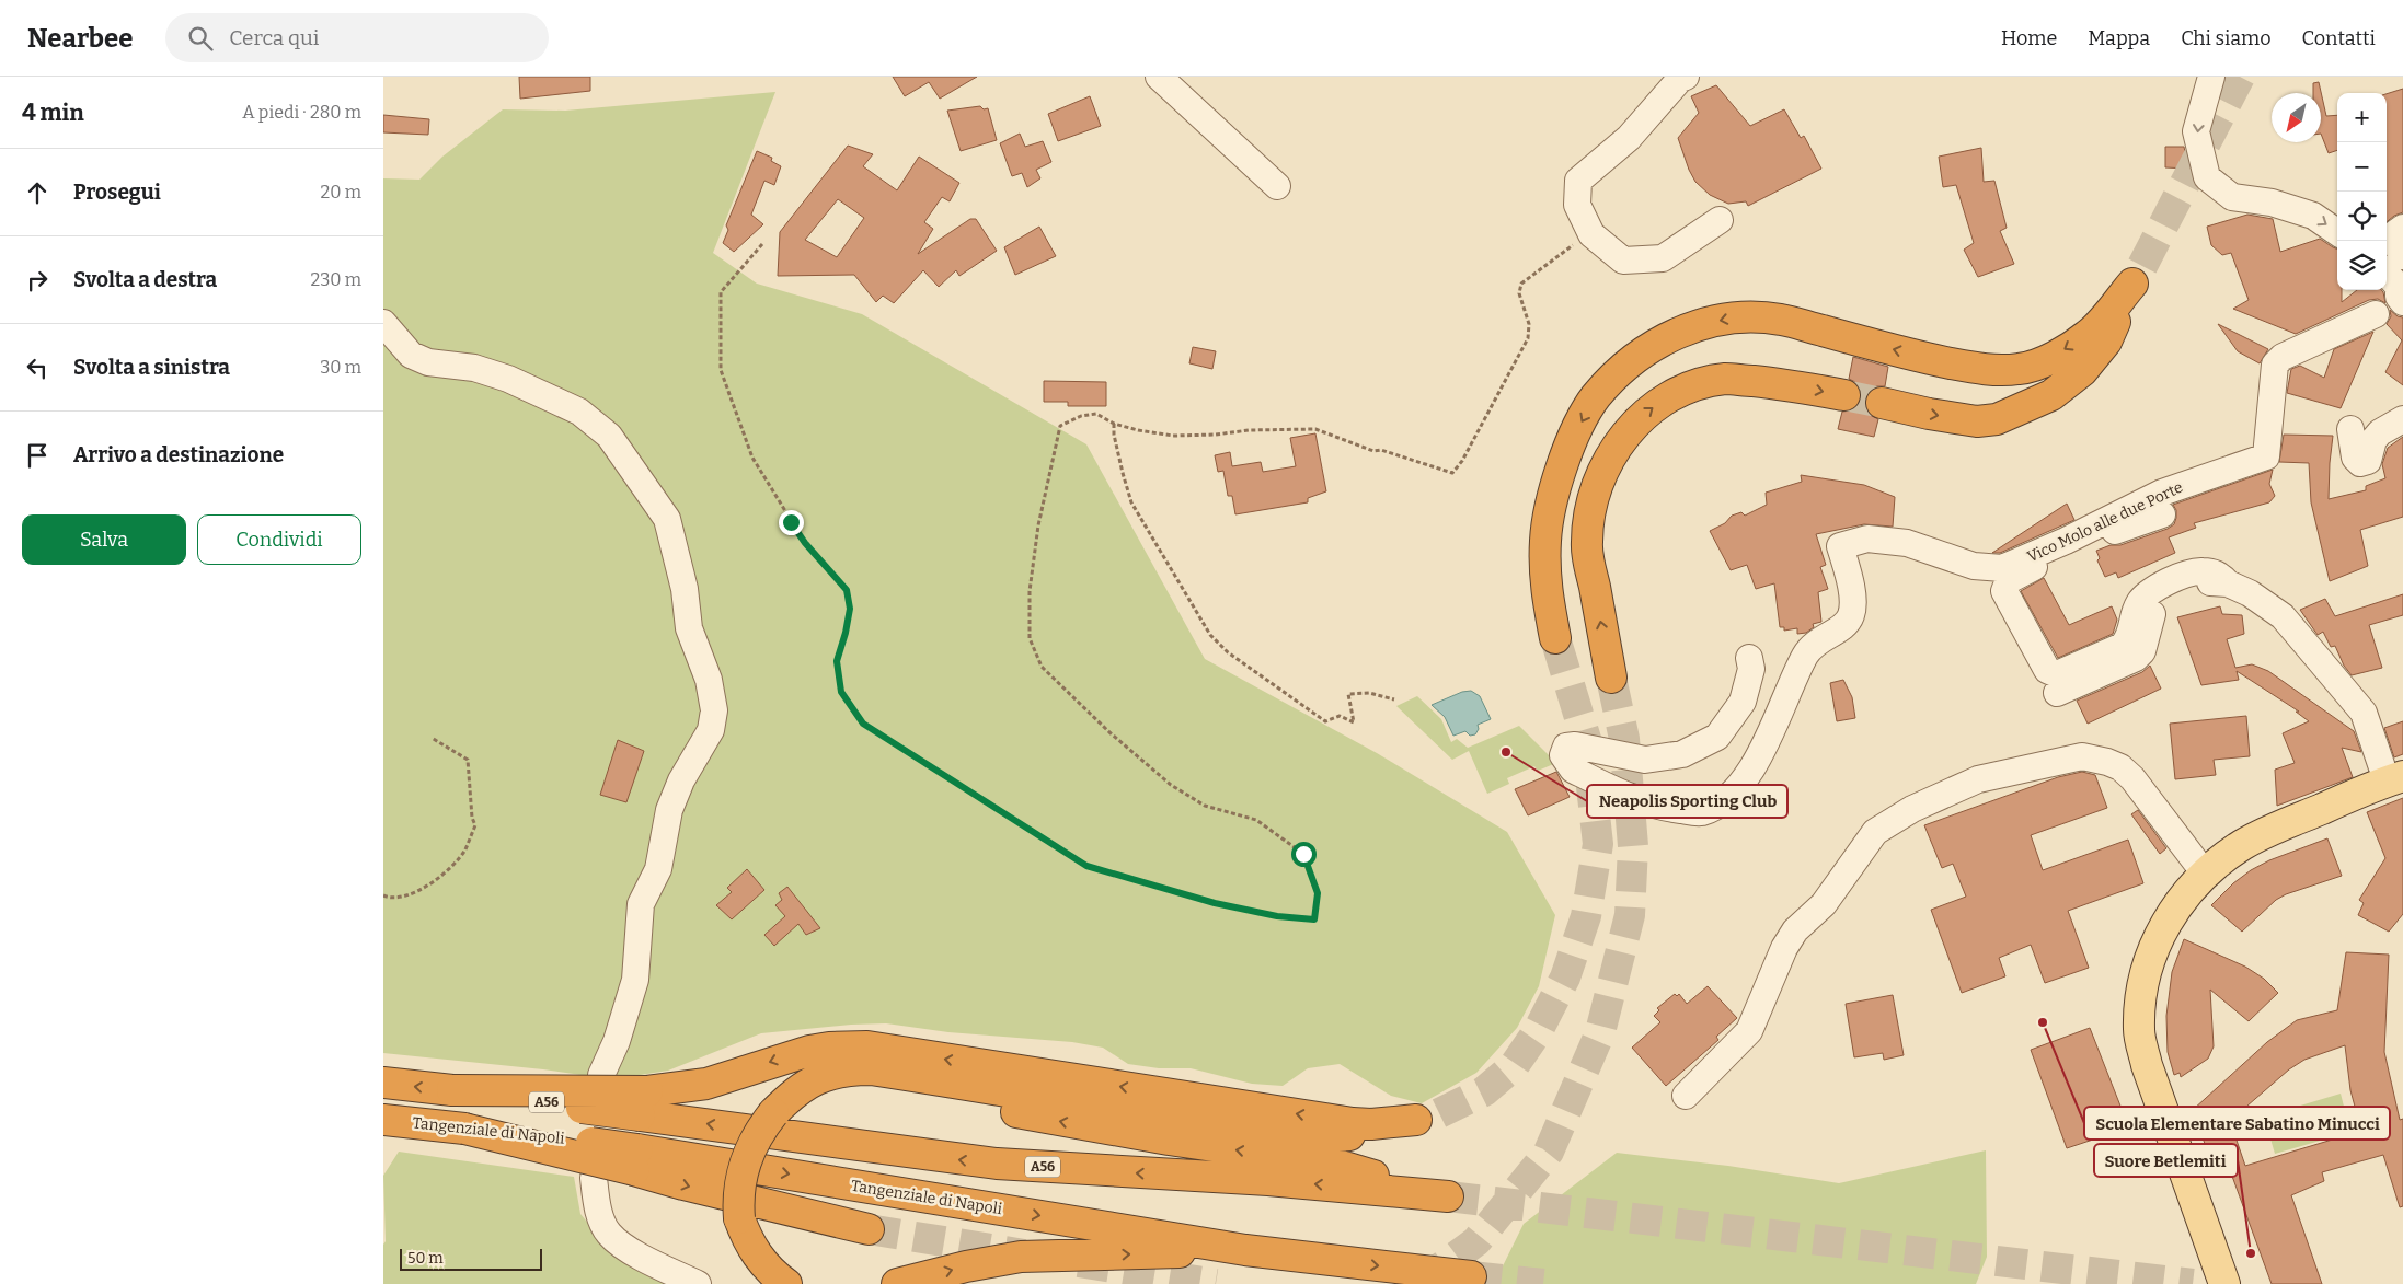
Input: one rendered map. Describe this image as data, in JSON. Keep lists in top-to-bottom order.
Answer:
{
  "streets": {
    "highway": ["A56", "Tangenziale di Napoli"],
    "street": ["Vico Molo alle due Porte"]
  },
  "places": ["Neapolis Sporting Club", "Scuola Elementare Sabatino Minucci", "Suore Betlemiti"],
  "scale_bar": "50 m",
  "north": "bottom left",
  "page": {
    "header": "Nearbee",
    "search": "Cerca qui",
    "nav": [
      "Home",
      "Mappa",
      "Chi siamo",
      "Contatti"
    ],
    "heading": ["4 min", "A piedi · 280 m"],
    "map_buttons": ["+", "−"],
    "list": [
      ["Prosegui", "20 m"],
      ["Svolta a destra", "230 m"],
      ["Svolta a sinistra", "30 m"],
      "Arrivo a destinazione"
    ],
    "buttons": ["Salva", "Condividi"],
    "scale": "50 m"
  }
}
